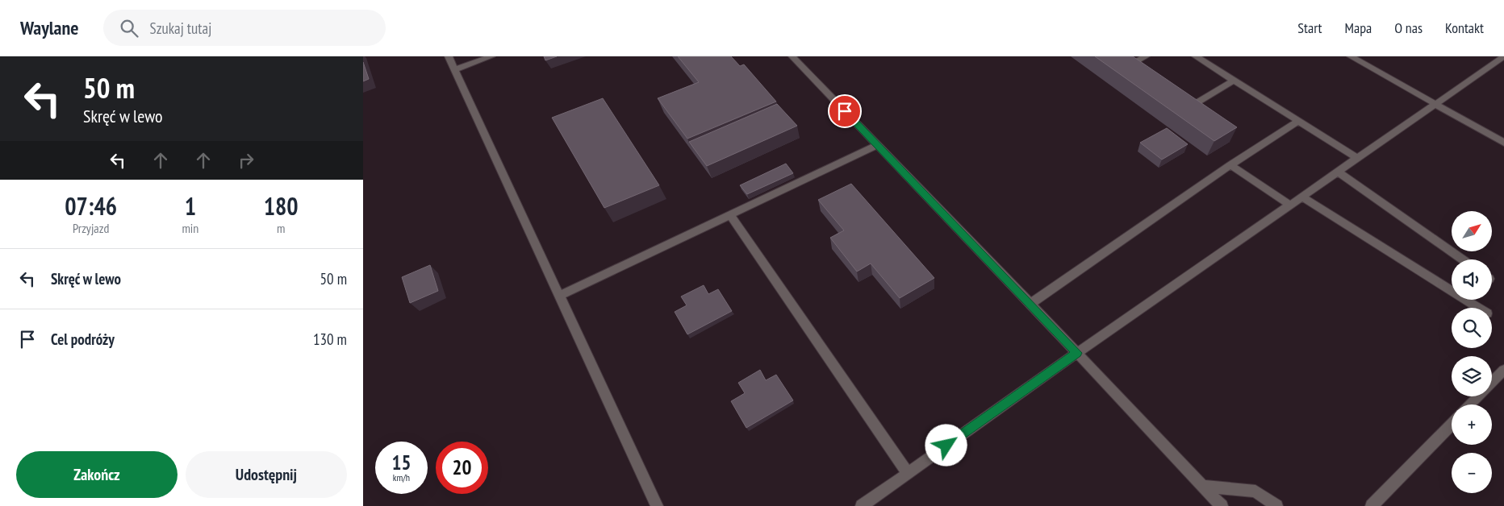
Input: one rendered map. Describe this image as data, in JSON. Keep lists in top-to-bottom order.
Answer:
{
  "north": "top right",
  "page": {
    "header": "Waylane",
    "search": "Szukaj tutaj",
    "nav": [
      "Start",
      "Mapa",
      "O nas",
      "Kontakt"
    ],
    "turn": ["50 m", "Skręć w lewo"],
    "eta": [
      "07:46",
      "Przyjazd",
      "1",
      "min",
      "180",
      "m"
    ],
    "map_buttons": ["+", "−"],
    "list": [
      {
        "name": "Skręć w lewo",
        "value": "50 m"
      },
      {
        "name": "Cel podróży",
        "value": "130 m"
      }
    ],
    "speed": "15 km/h",
    "limit": "20",
    "buttons": ["Zakończ", "Udostępnij"]
  }
}
